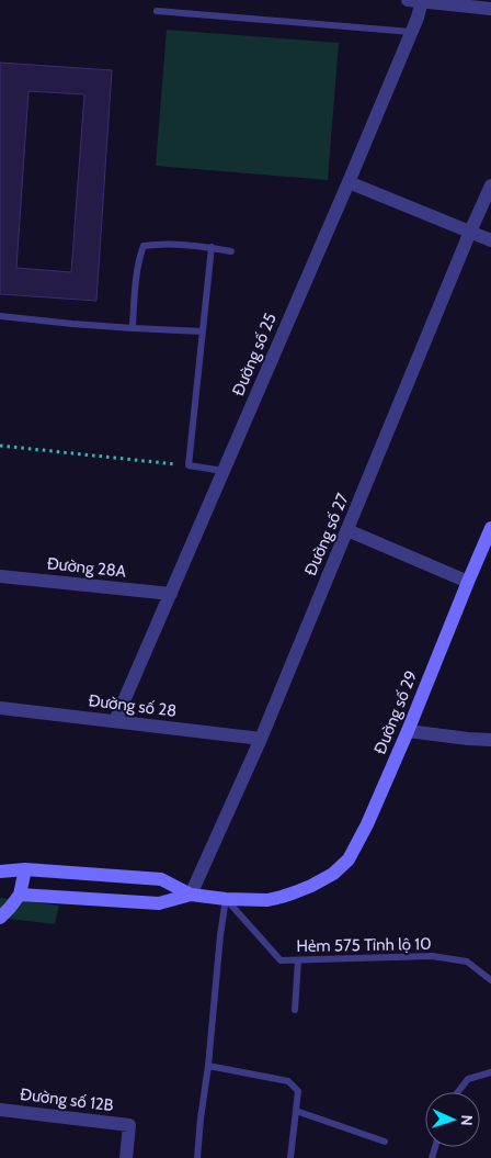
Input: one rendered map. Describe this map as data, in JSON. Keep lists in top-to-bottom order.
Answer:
{
  "streets": {
    "street": [
      "Đường số 25",
      "Đường số 27",
      "Đường 28A",
      "Đường số 28",
      "Đường số 29",
      "Đường số 12B"
    ],
    "lane": ["Hẻm 575 Tỉnh lộ 10"]
  },
  "crossings": [
    ["Đường số 25", "Đường 28A"],
    ["Đường số 25", "Đường số 28"],
    ["Đường số 27", "Đường số 28"],
    ["Đường số 27", "Đường số 29"],
    ["Đường số 29", "Hẻm 575 Tỉnh lộ 10"]
  ],
  "north": "right"
}
